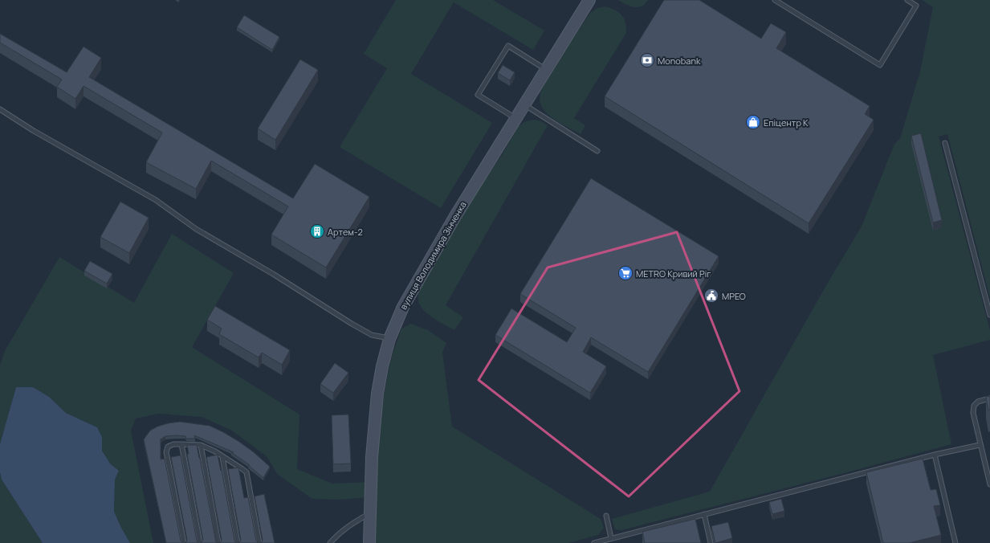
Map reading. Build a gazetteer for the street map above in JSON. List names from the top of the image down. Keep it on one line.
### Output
{"streets":{"main road":["вулиця Володимира Зінченка"]},"places":{"bank":["Monobank"],"shop":["Епіцентр К"],"building":["Артем-2"],"supermarket":["METRO Кривий Ріг"],"public building":["МРЕО"]}}
